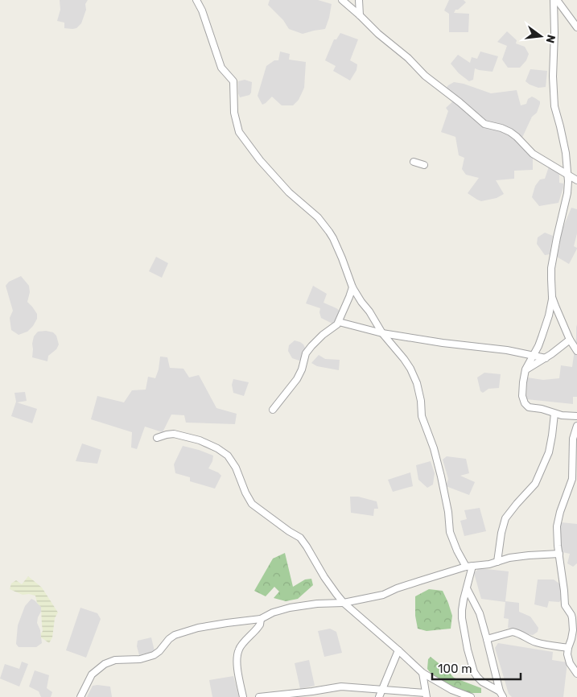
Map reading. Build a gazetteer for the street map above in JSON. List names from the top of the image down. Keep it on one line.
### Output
{"scale_bar":"100 m","north":"right"}
